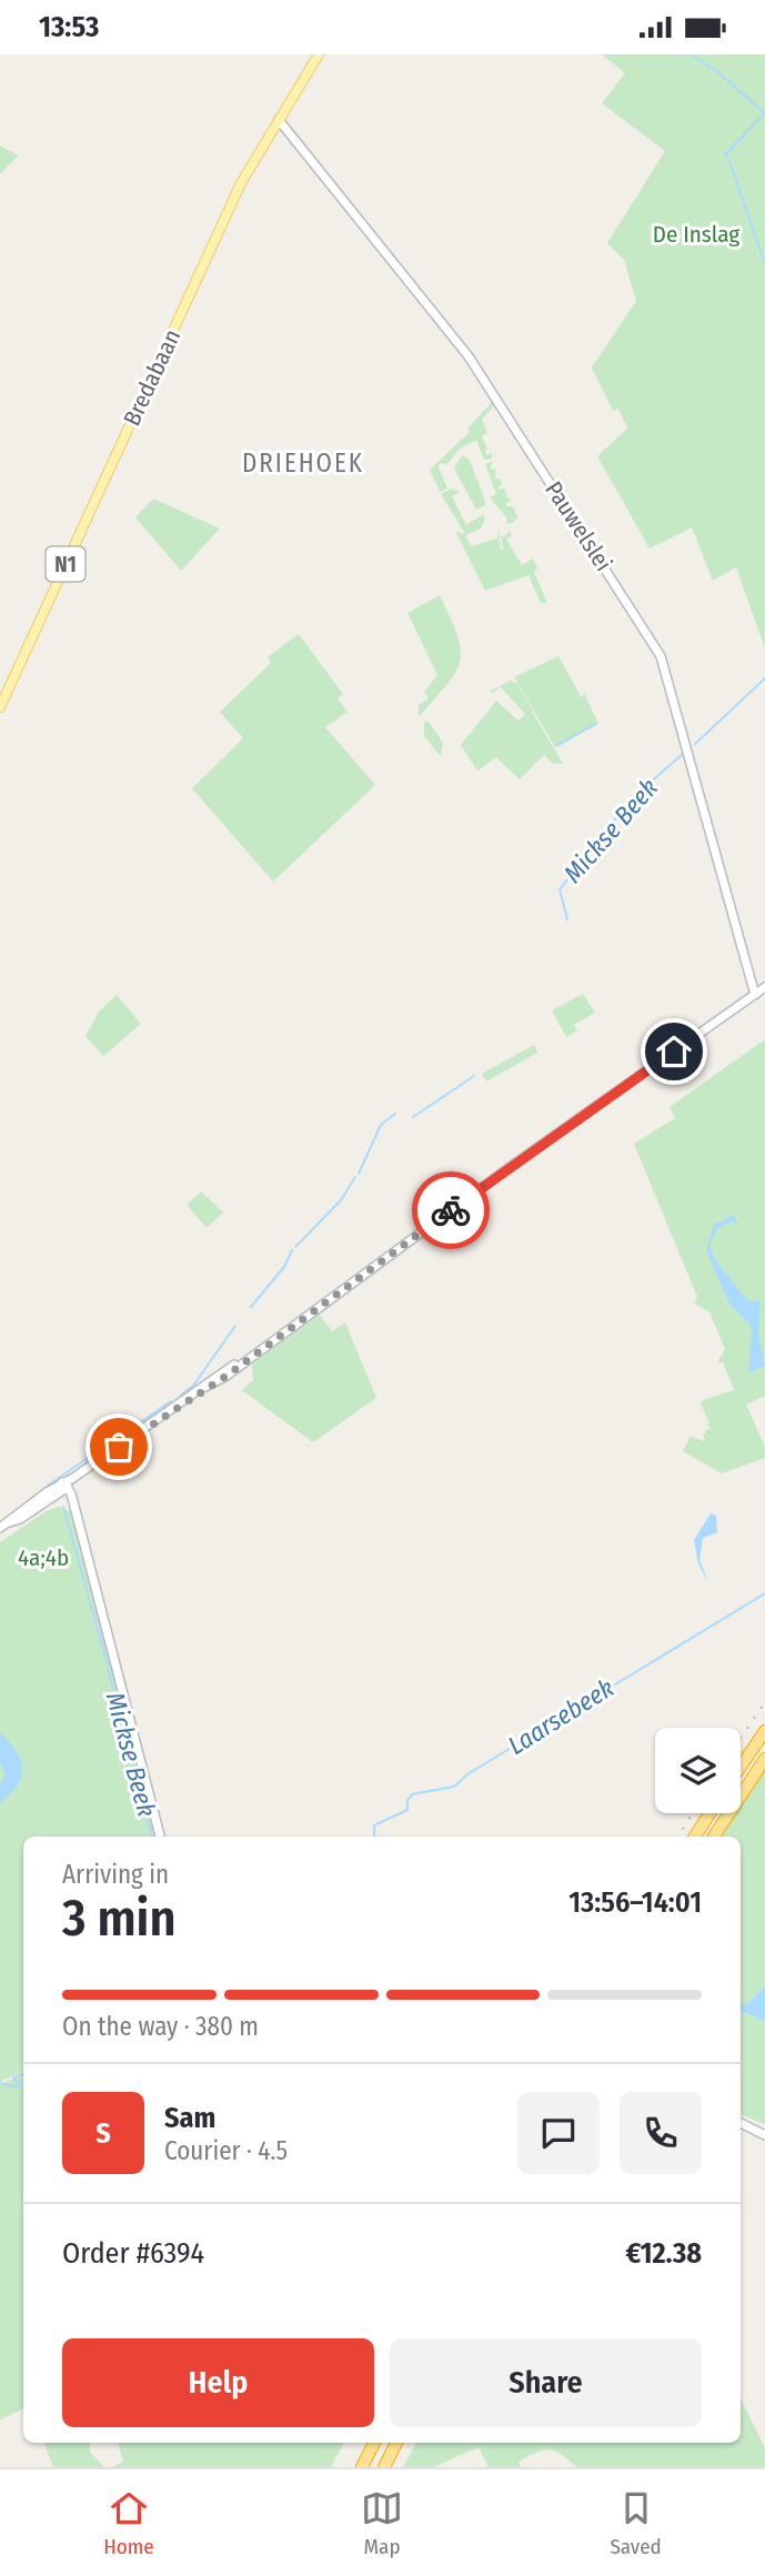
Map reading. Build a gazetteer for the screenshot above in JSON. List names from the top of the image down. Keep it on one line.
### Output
{"streets":{"main road":["Bredabaan","N1"],"street":["Pauwelslei"]},"crossings":[["Bredabaan","Pauwelslei"]],"districts":["DRIEHOEK"],"water":["Mickse Beek","Laarsebeek"],"parks":["De Inslag","4a;4b"],"page":{"status":"13:53","heading":["3 min","Arriving in","13:56–14:01"],"panel":["Sam","Courier · 4.5","Order #6394","€12.38"],"bar":"On the way · 380 m","round":"S","buttons":["Help","Share"],"tabs":["Home","Map","Saved"]}}
